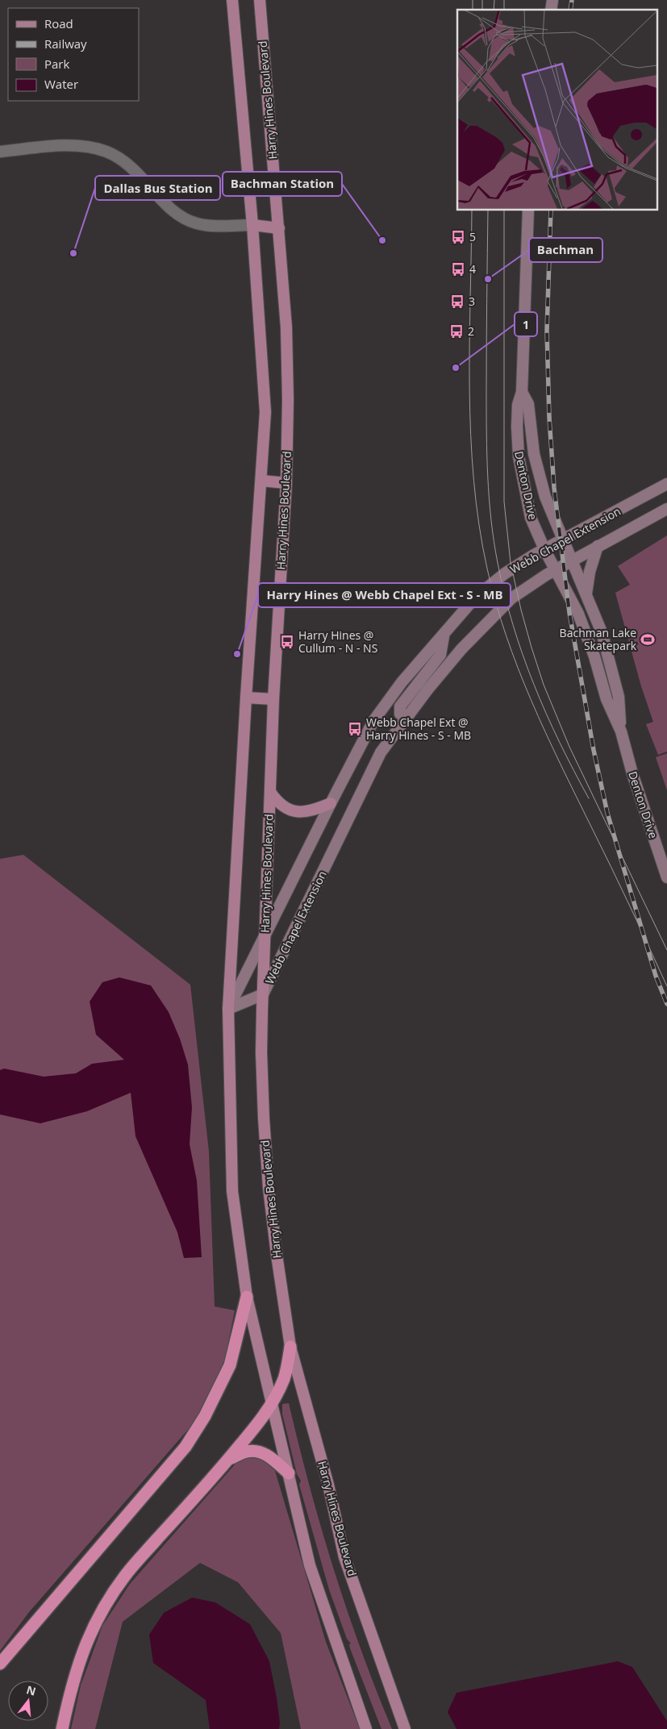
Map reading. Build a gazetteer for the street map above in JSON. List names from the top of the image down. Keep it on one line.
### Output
{"streets":{"main road":["Harry Hines Boulevard","Denton Drive","Webb Chapel Extension"]},"crossings":[["Harry Hines Boulevard","Webb Chapel Extension"],["Denton Drive","Webb Chapel Extension"]],"places":{"bus stop":["5","4","3","2","Harry Hines @ Cullum - N - NS","Webb Chapel Ext @ Harry Hines - S - MB"],"other":["Bachman Station","Dallas Bus Station","Bachman","1","Harry Hines @ Webb Chapel Ext - S - MB"],"sports":["Bachman Lake Skatepark"]},"legend":["Road","Railway","Park","Water"],"north":"top"}
